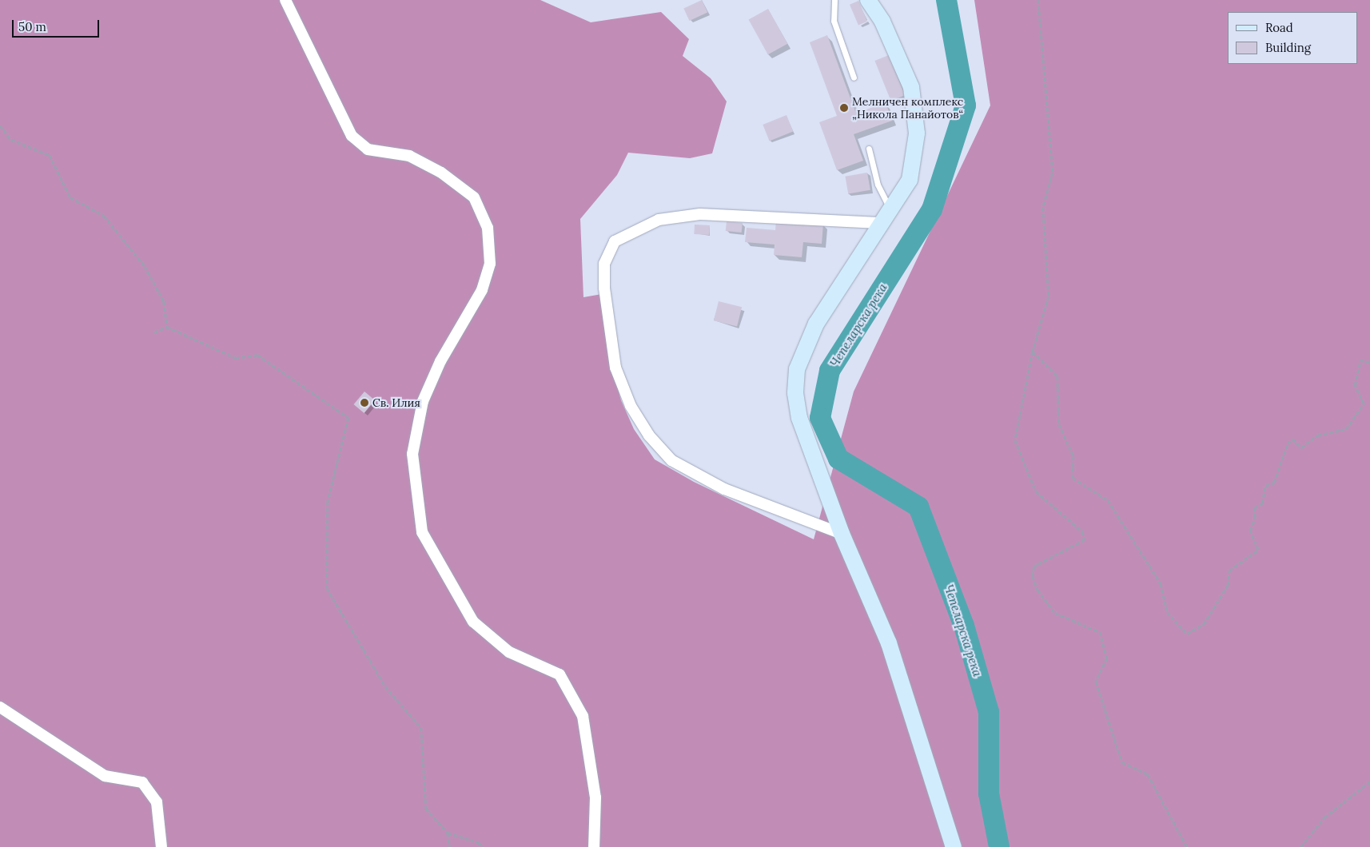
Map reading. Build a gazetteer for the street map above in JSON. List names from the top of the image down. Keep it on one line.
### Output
{"water":["Чепеларска река"],"places":["Мелничен комплекс „Никола Панайотов“","Св. Илия"],"legend":["Road","Building"],"scale_bar":"50 m"}
